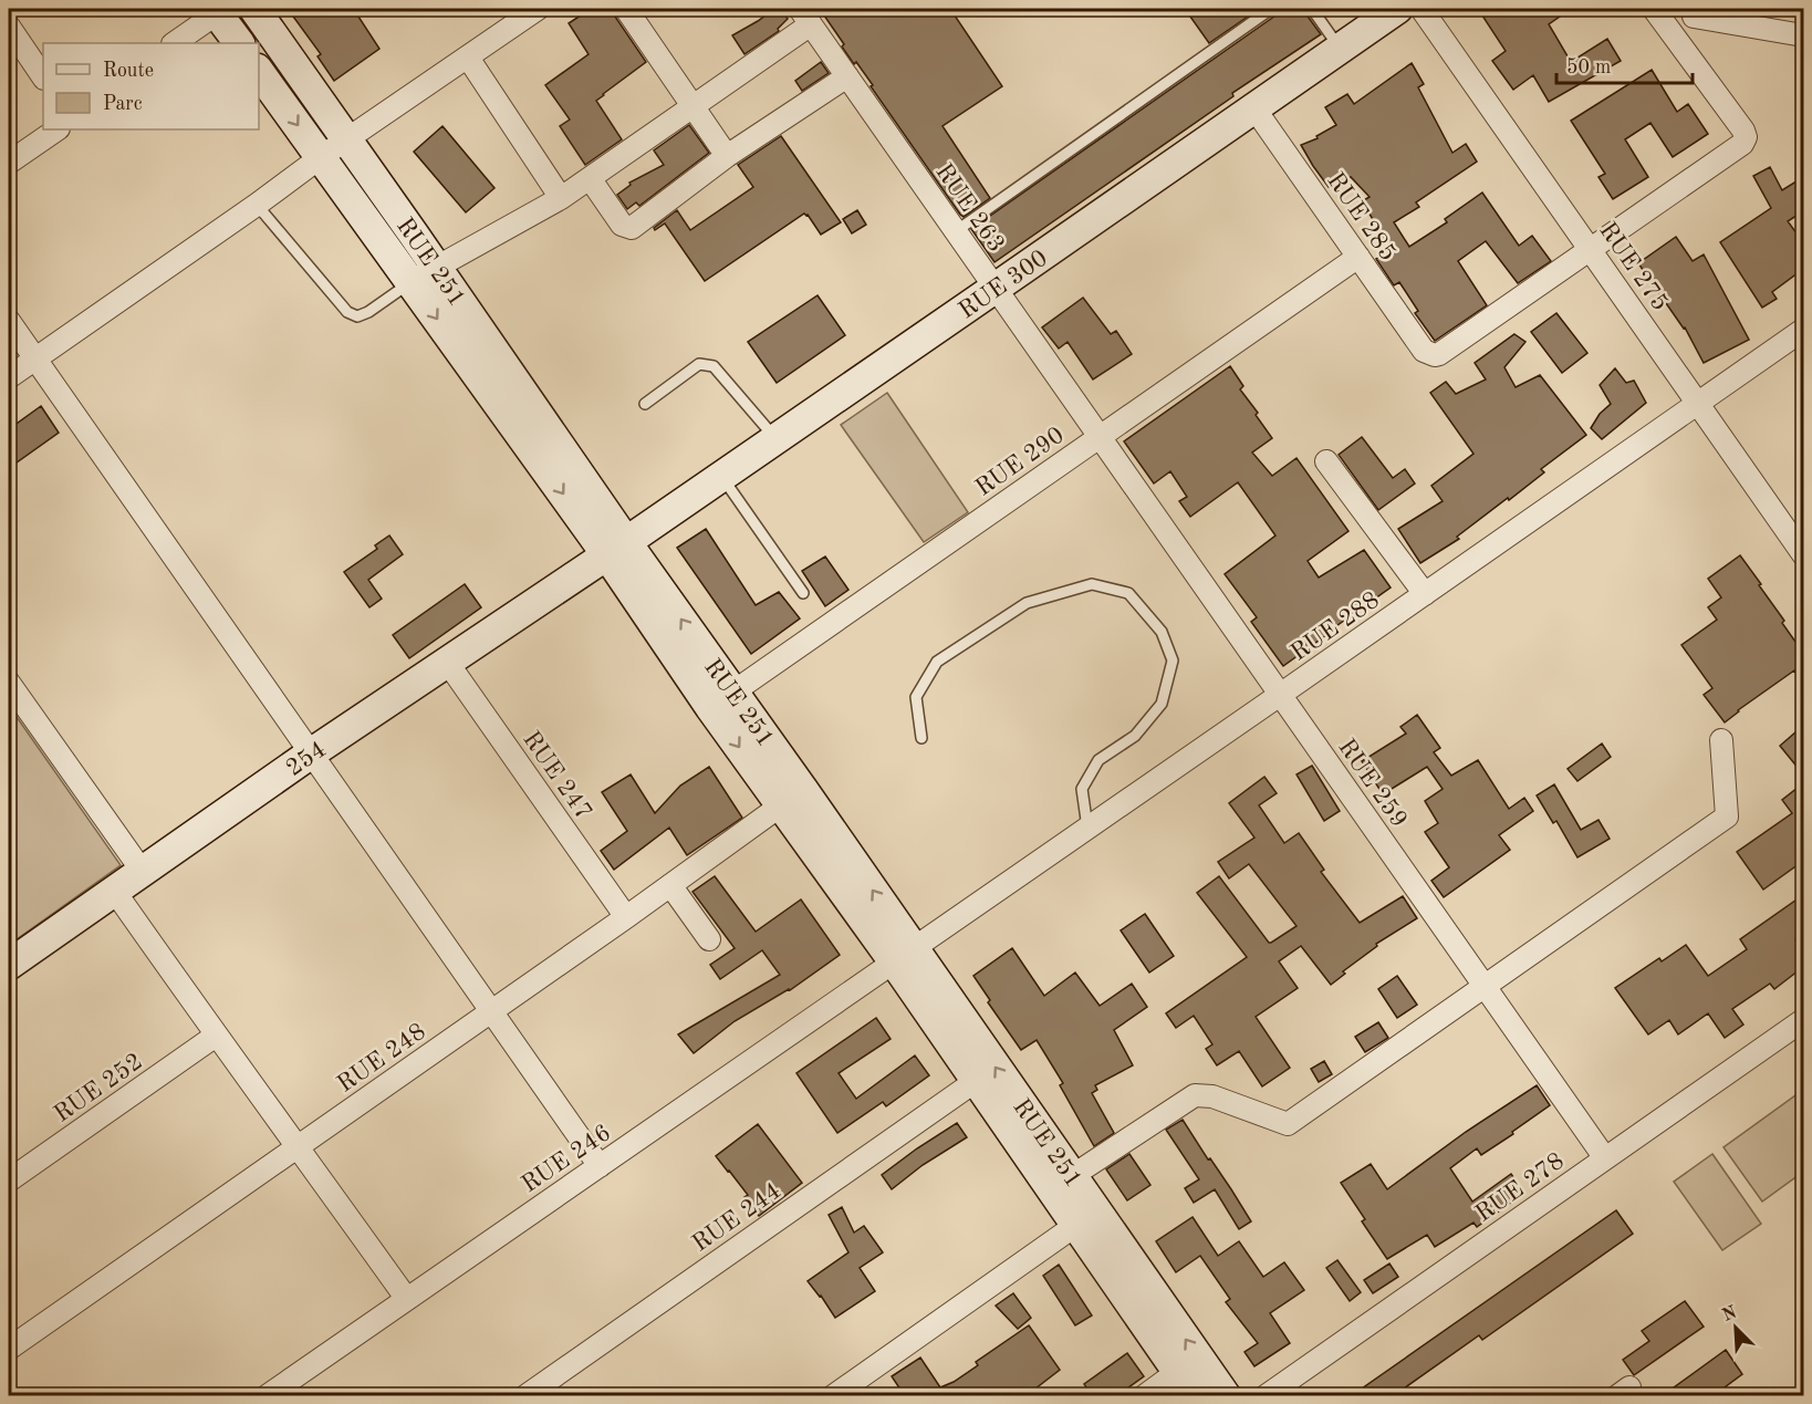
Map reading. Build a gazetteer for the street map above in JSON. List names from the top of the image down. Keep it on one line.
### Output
{"streets":{"main road":["RUE 251","RUE 300","254"],"street":["RUE 263","RUE 285","RUE 275","RUE 290","RUE 288","RUE 247","RUE 259","RUE 248","RUE 252","RUE 246","RUE 278","RUE 244"]},"crossings":[["RUE 263","RUE 300"],["RUE 263","RUE 290"],["RUE 263","RUE 259"],["RUE 285","RUE 275"],["RUE 285","RUE 300"],["RUE 285","RUE 290"],["RUE 251","RUE 300"],["RUE 251","RUE 290"],["RUE 251","RUE 288"],["RUE 251","254"],["RUE 251","RUE 248"],["RUE 251","RUE 246"],["RUE 251","RUE 244"],["RUE 275","RUE 288"],["RUE 300","254"],["RUE 290","RUE 259"],["RUE 288","RUE 259"],["RUE 288","RUE 246"],["254","RUE 247"],["RUE 247","RUE 248"],["RUE 259","RUE 278"]],"legend":["Route","Parc"],"scale_bar":"50 m","north":"top left"}
